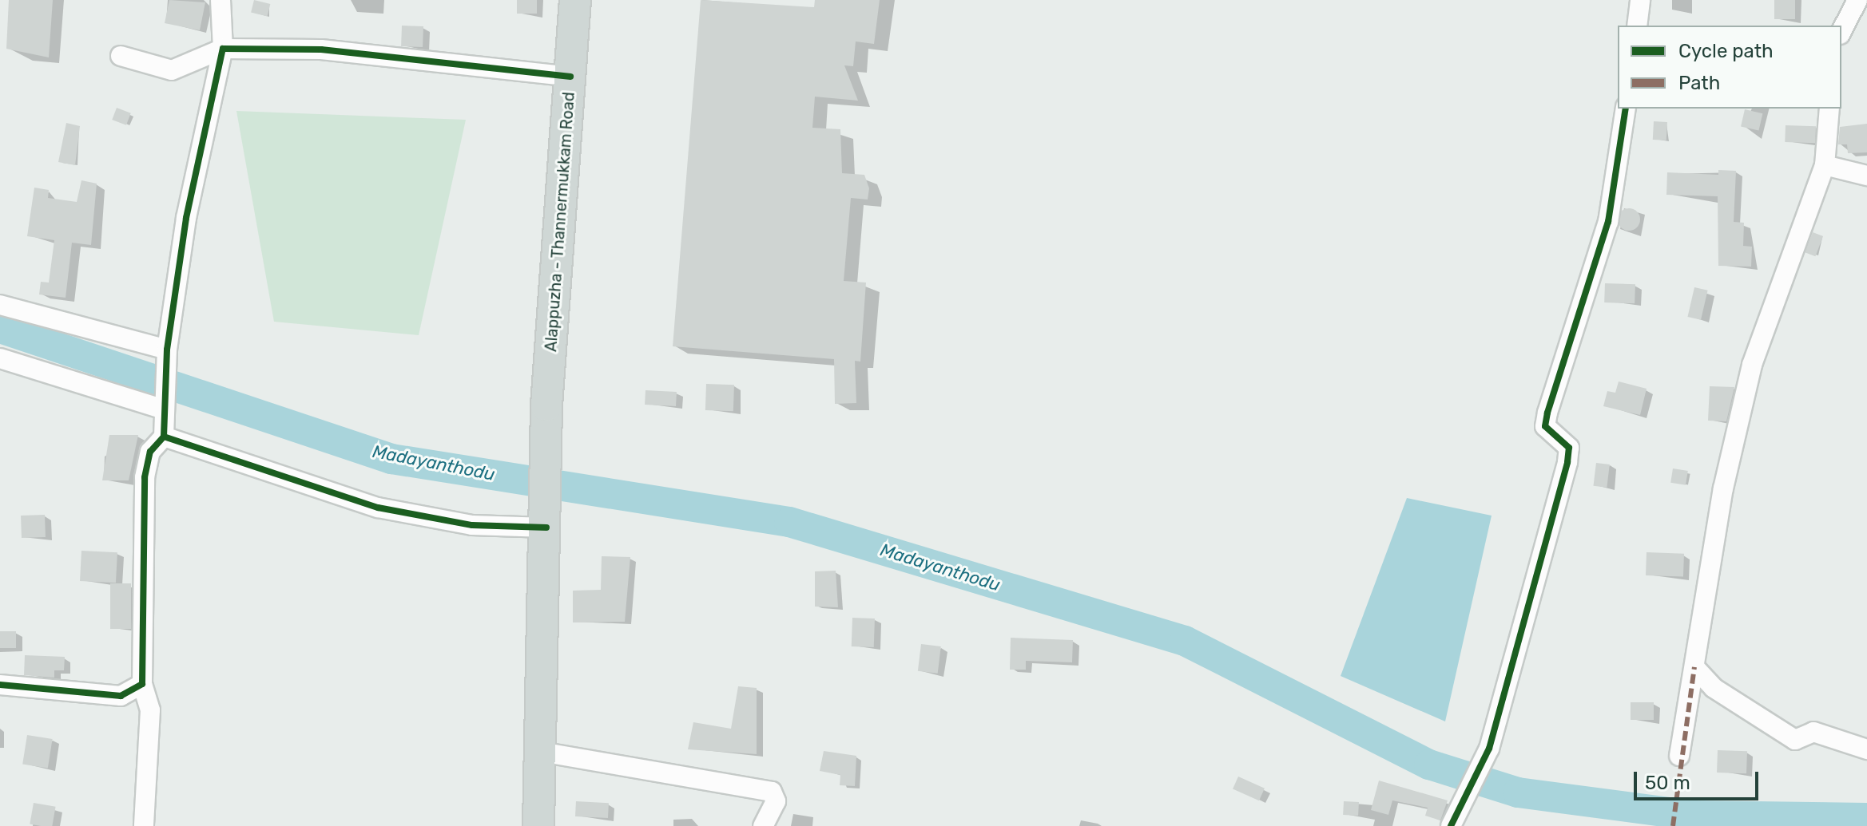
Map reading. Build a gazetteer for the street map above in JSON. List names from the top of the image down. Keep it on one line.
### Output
{"streets":{"main road":["Alappuzha - Thannermukkam Road"]},"water":["Madayanthodu"],"legend":["Cycle path","Path"],"scale_bar":"50 m"}
